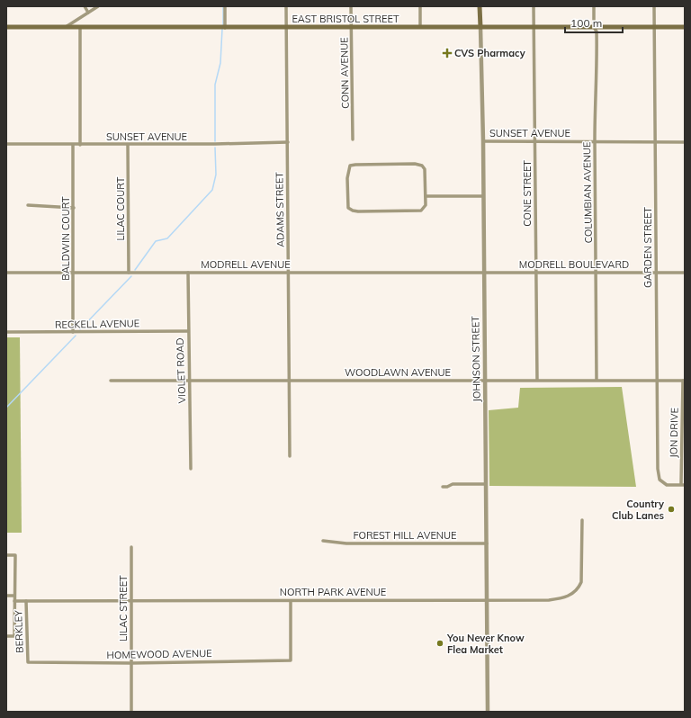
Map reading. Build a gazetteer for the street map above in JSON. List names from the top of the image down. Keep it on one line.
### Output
{"streets":{"main road":["EAST BRISTOL STREET","JOHNSON STREET"],"street":["CONN AVENUE","SUNSET AVENUE","COLUMBIAN AVENUE","CONE STREET","LILAC COURT","ADAMS STREET","BALDWIN COURT","GARDEN STREET","MODRELL AVENUE","MODRELL BOULEVARD","RECKELL AVENUE","VIOLET ROAD","WOODLAWN AVENUE","JON DRIVE","FOREST HILL AVENUE","NORTH PARK AVENUE","LILAC STREET","BERKLEY","HOMEWOOD AVENUE"]},"crossings":[["EAST BRISTOL STREET","CONN AVENUE"],["EAST BRISTOL STREET","COLUMBIAN AVENUE"],["EAST BRISTOL STREET","CONE STREET"],["EAST BRISTOL STREET","ADAMS STREET"],["EAST BRISTOL STREET","GARDEN STREET"],["EAST BRISTOL STREET","JOHNSON STREET"],["SUNSET AVENUE","COLUMBIAN AVENUE"],["SUNSET AVENUE","CONE STREET"],["SUNSET AVENUE","LILAC COURT"],["SUNSET AVENUE","ADAMS STREET"],["SUNSET AVENUE","BALDWIN COURT"],["SUNSET AVENUE","GARDEN STREET"],["SUNSET AVENUE","JOHNSON STREET"],["COLUMBIAN AVENUE","MODRELL BOULEVARD"],["COLUMBIAN AVENUE","WOODLAWN AVENUE"],["CONE STREET","MODRELL BOULEVARD"],["CONE STREET","WOODLAWN AVENUE"],["LILAC COURT","MODRELL AVENUE"],["ADAMS STREET","MODRELL AVENUE"],["ADAMS STREET","WOODLAWN AVENUE"],["BALDWIN COURT","MODRELL AVENUE"],["BALDWIN COURT","RECKELL AVENUE"],["GARDEN STREET","MODRELL BOULEVARD"],["GARDEN STREET","WOODLAWN AVENUE"],["GARDEN STREET","JON DRIVE"],["MODRELL AVENUE","MODRELL BOULEVARD"],["MODRELL AVENUE","JOHNSON STREET"],["MODRELL AVENUE","VIOLET ROAD"],["MODRELL BOULEVARD","JOHNSON STREET"],["RECKELL AVENUE","VIOLET ROAD"],["JOHNSON STREET","WOODLAWN AVENUE"],["JOHNSON STREET","FOREST HILL AVENUE"],["JOHNSON STREET","NORTH PARK AVENUE"],["VIOLET ROAD","WOODLAWN AVENUE"],["WOODLAWN AVENUE","JON DRIVE"],["NORTH PARK AVENUE","LILAC STREET"],["NORTH PARK AVENUE","BERKLEY"],["NORTH PARK AVENUE","HOMEWOOD AVENUE"],["LILAC STREET","HOMEWOOD AVENUE"],["BERKLEY","HOMEWOOD AVENUE"]],"places":{"health":["CVS Pharmacy"],"other":["Country Club Lanes","You Never Know Flea Market"]},"scale_bar":"100 m"}
